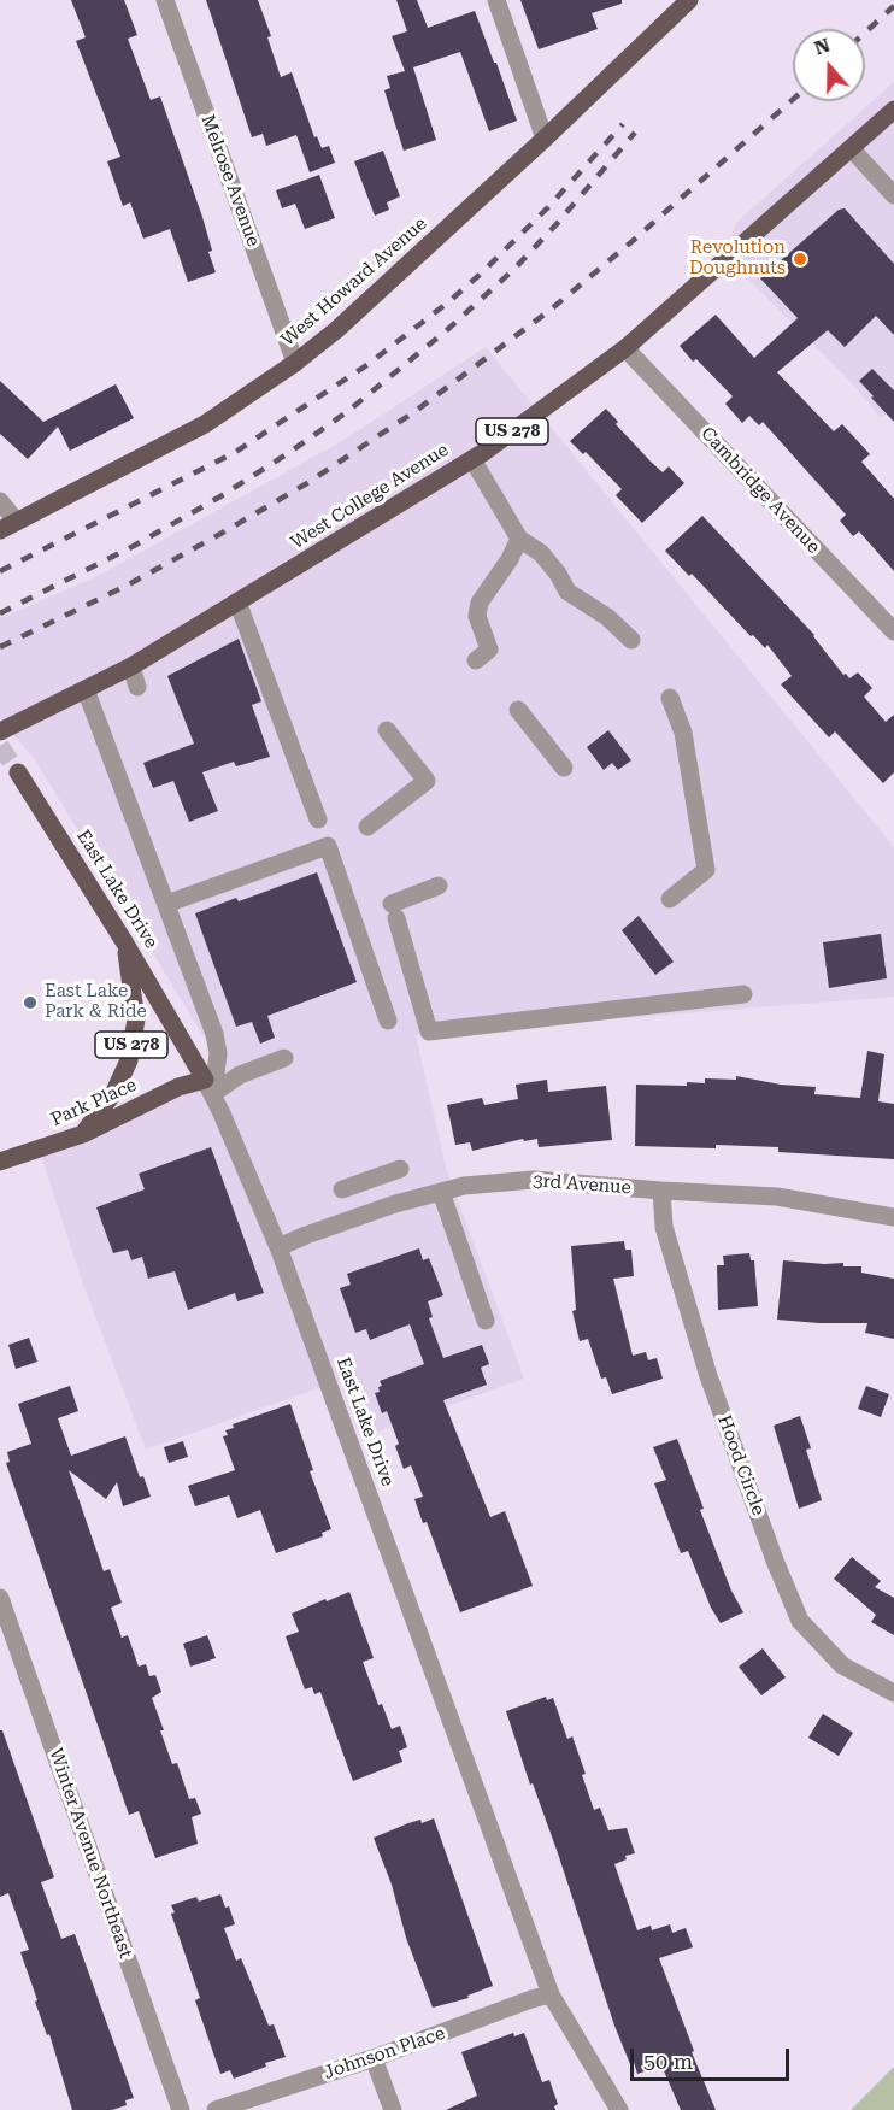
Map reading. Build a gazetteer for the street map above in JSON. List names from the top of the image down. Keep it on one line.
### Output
{"streets":{"main road":["West Howard Avenue","US 278","West College Avenue","East Lake Drive","Park Place"],"street":["Melrose Avenue","Cambridge Avenue","3rd Avenue","Hood Circle","Winter Avenue Northeast","Johnson Place"]},"crossings":[["Melrose Avenue","West Howard Avenue"],["US 278","East Lake Drive"],["US 278","Park Place"],["Cambridge Avenue","West College Avenue"],["East Lake Drive","Park Place"],["East Lake Drive","3rd Avenue"],["East Lake Drive","Johnson Place"],["3rd Avenue","Hood Circle"]],"places":["Revolution Doughnuts","East Lake Park & Ride"],"scale_bar":"50 m","north":"top"}
